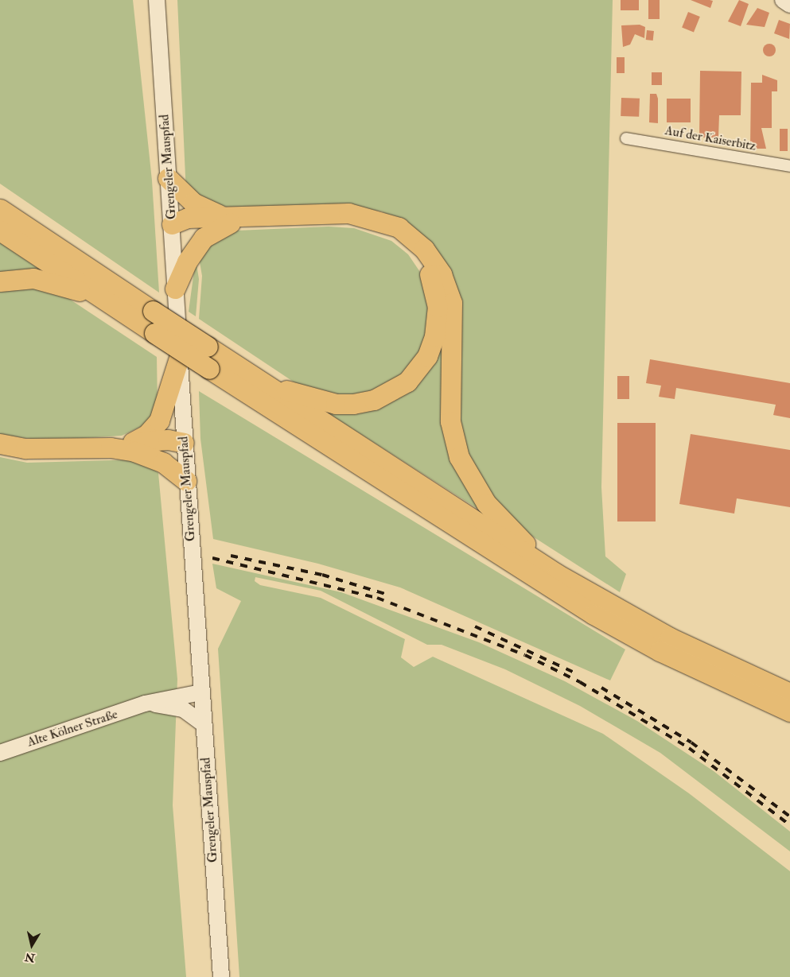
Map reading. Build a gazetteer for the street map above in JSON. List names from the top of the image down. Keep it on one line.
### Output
{"streets":{"main road":["Grengeler Mauspfad","Alte Kölner Straße"],"street":["Auf der Kaiserbitz"]},"crossings":[["Grengeler Mauspfad","Alte Kölner Straße"]],"north":"bottom"}
